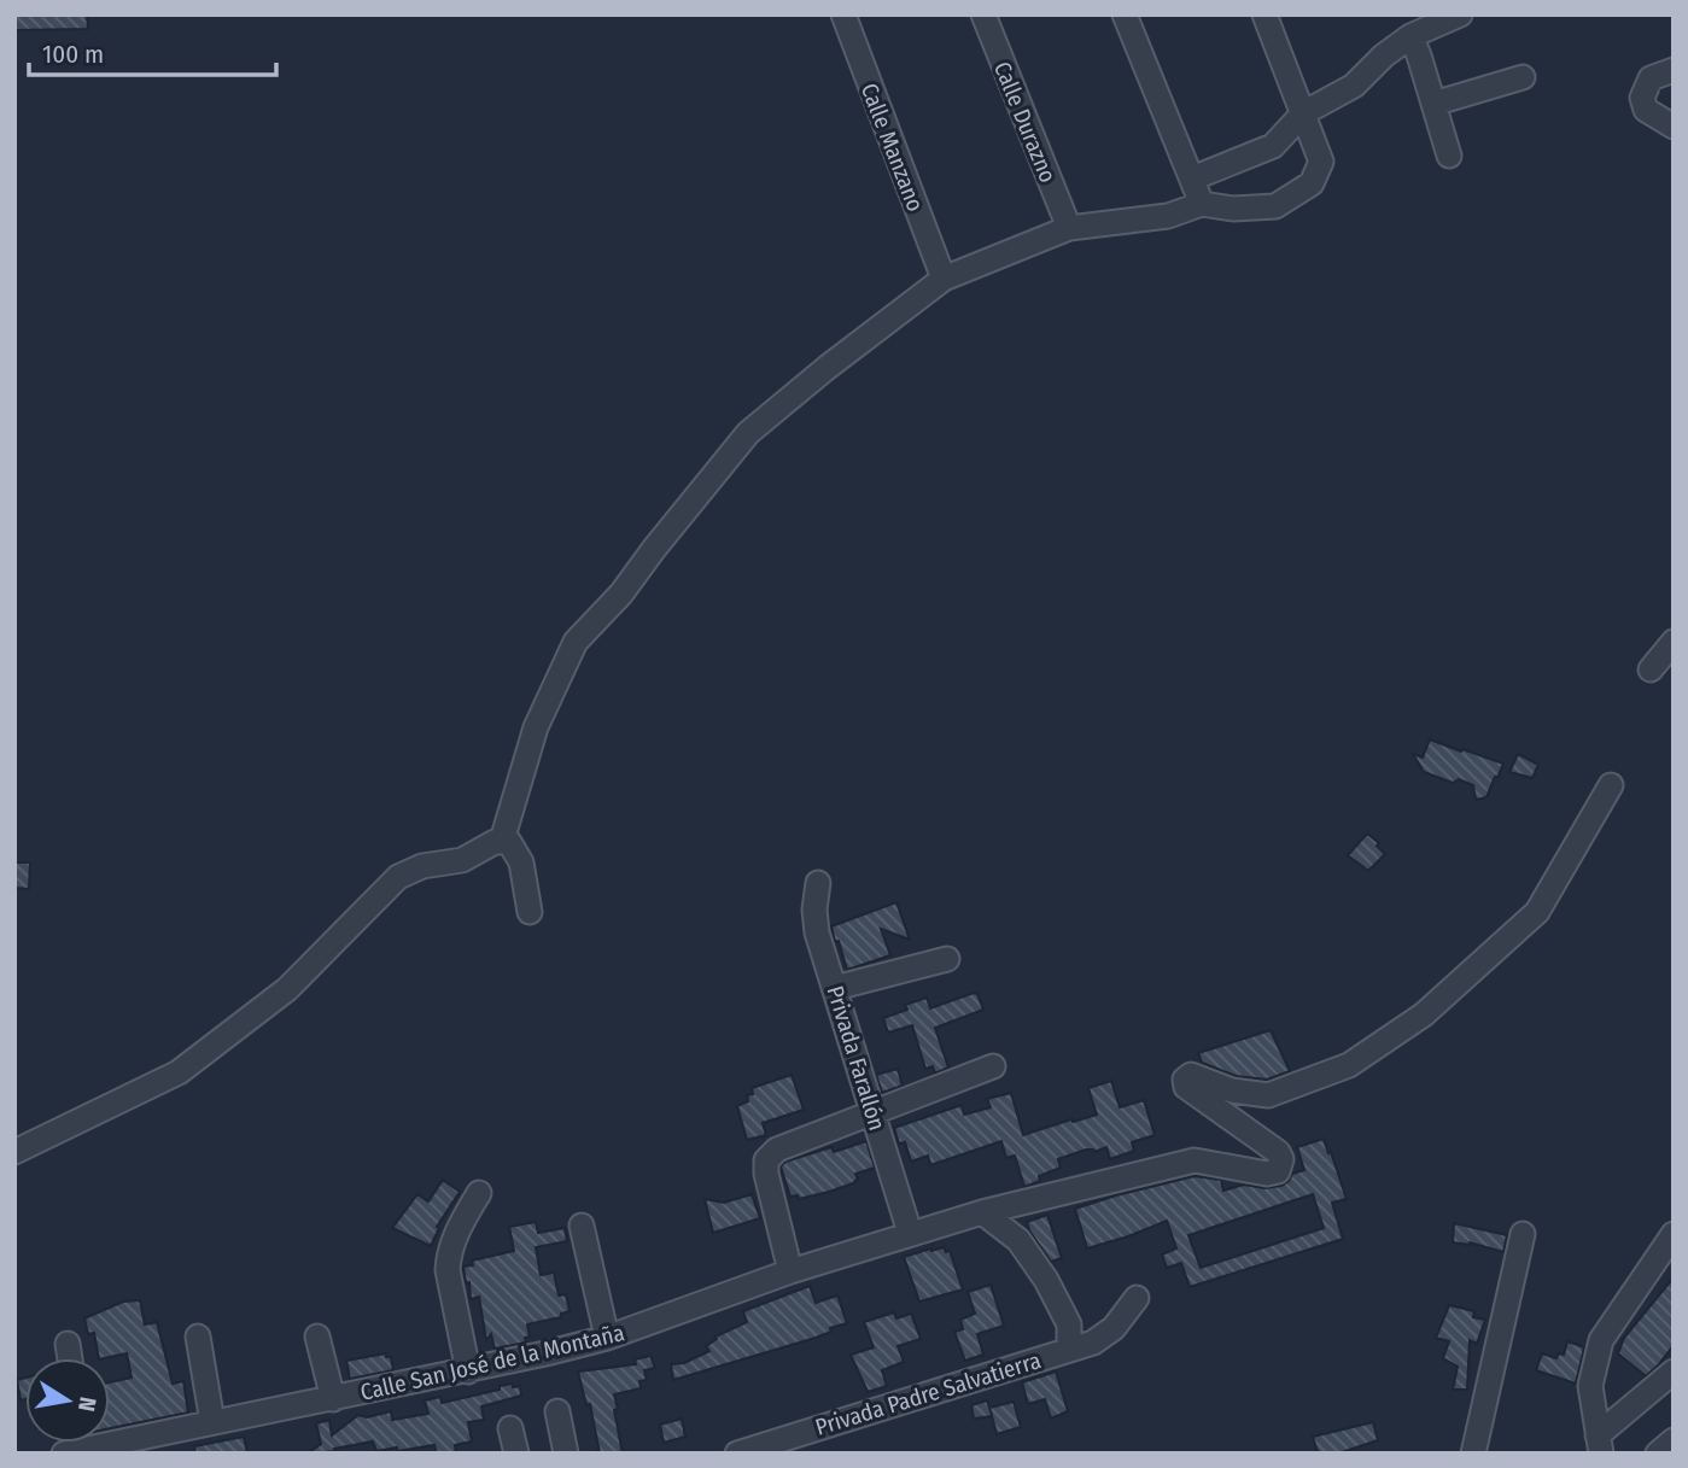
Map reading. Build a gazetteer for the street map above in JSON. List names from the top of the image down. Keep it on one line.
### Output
{"streets":{"street":["Calle Durazno","Calle Manzano","Privada Farallón","Calle San José de la Montaña","Privada Padre Salvatierra"]},"crossings":[["Privada Farallón","Calle San José de la Montaña"]],"scale_bar":"100 m","north":"right"}
